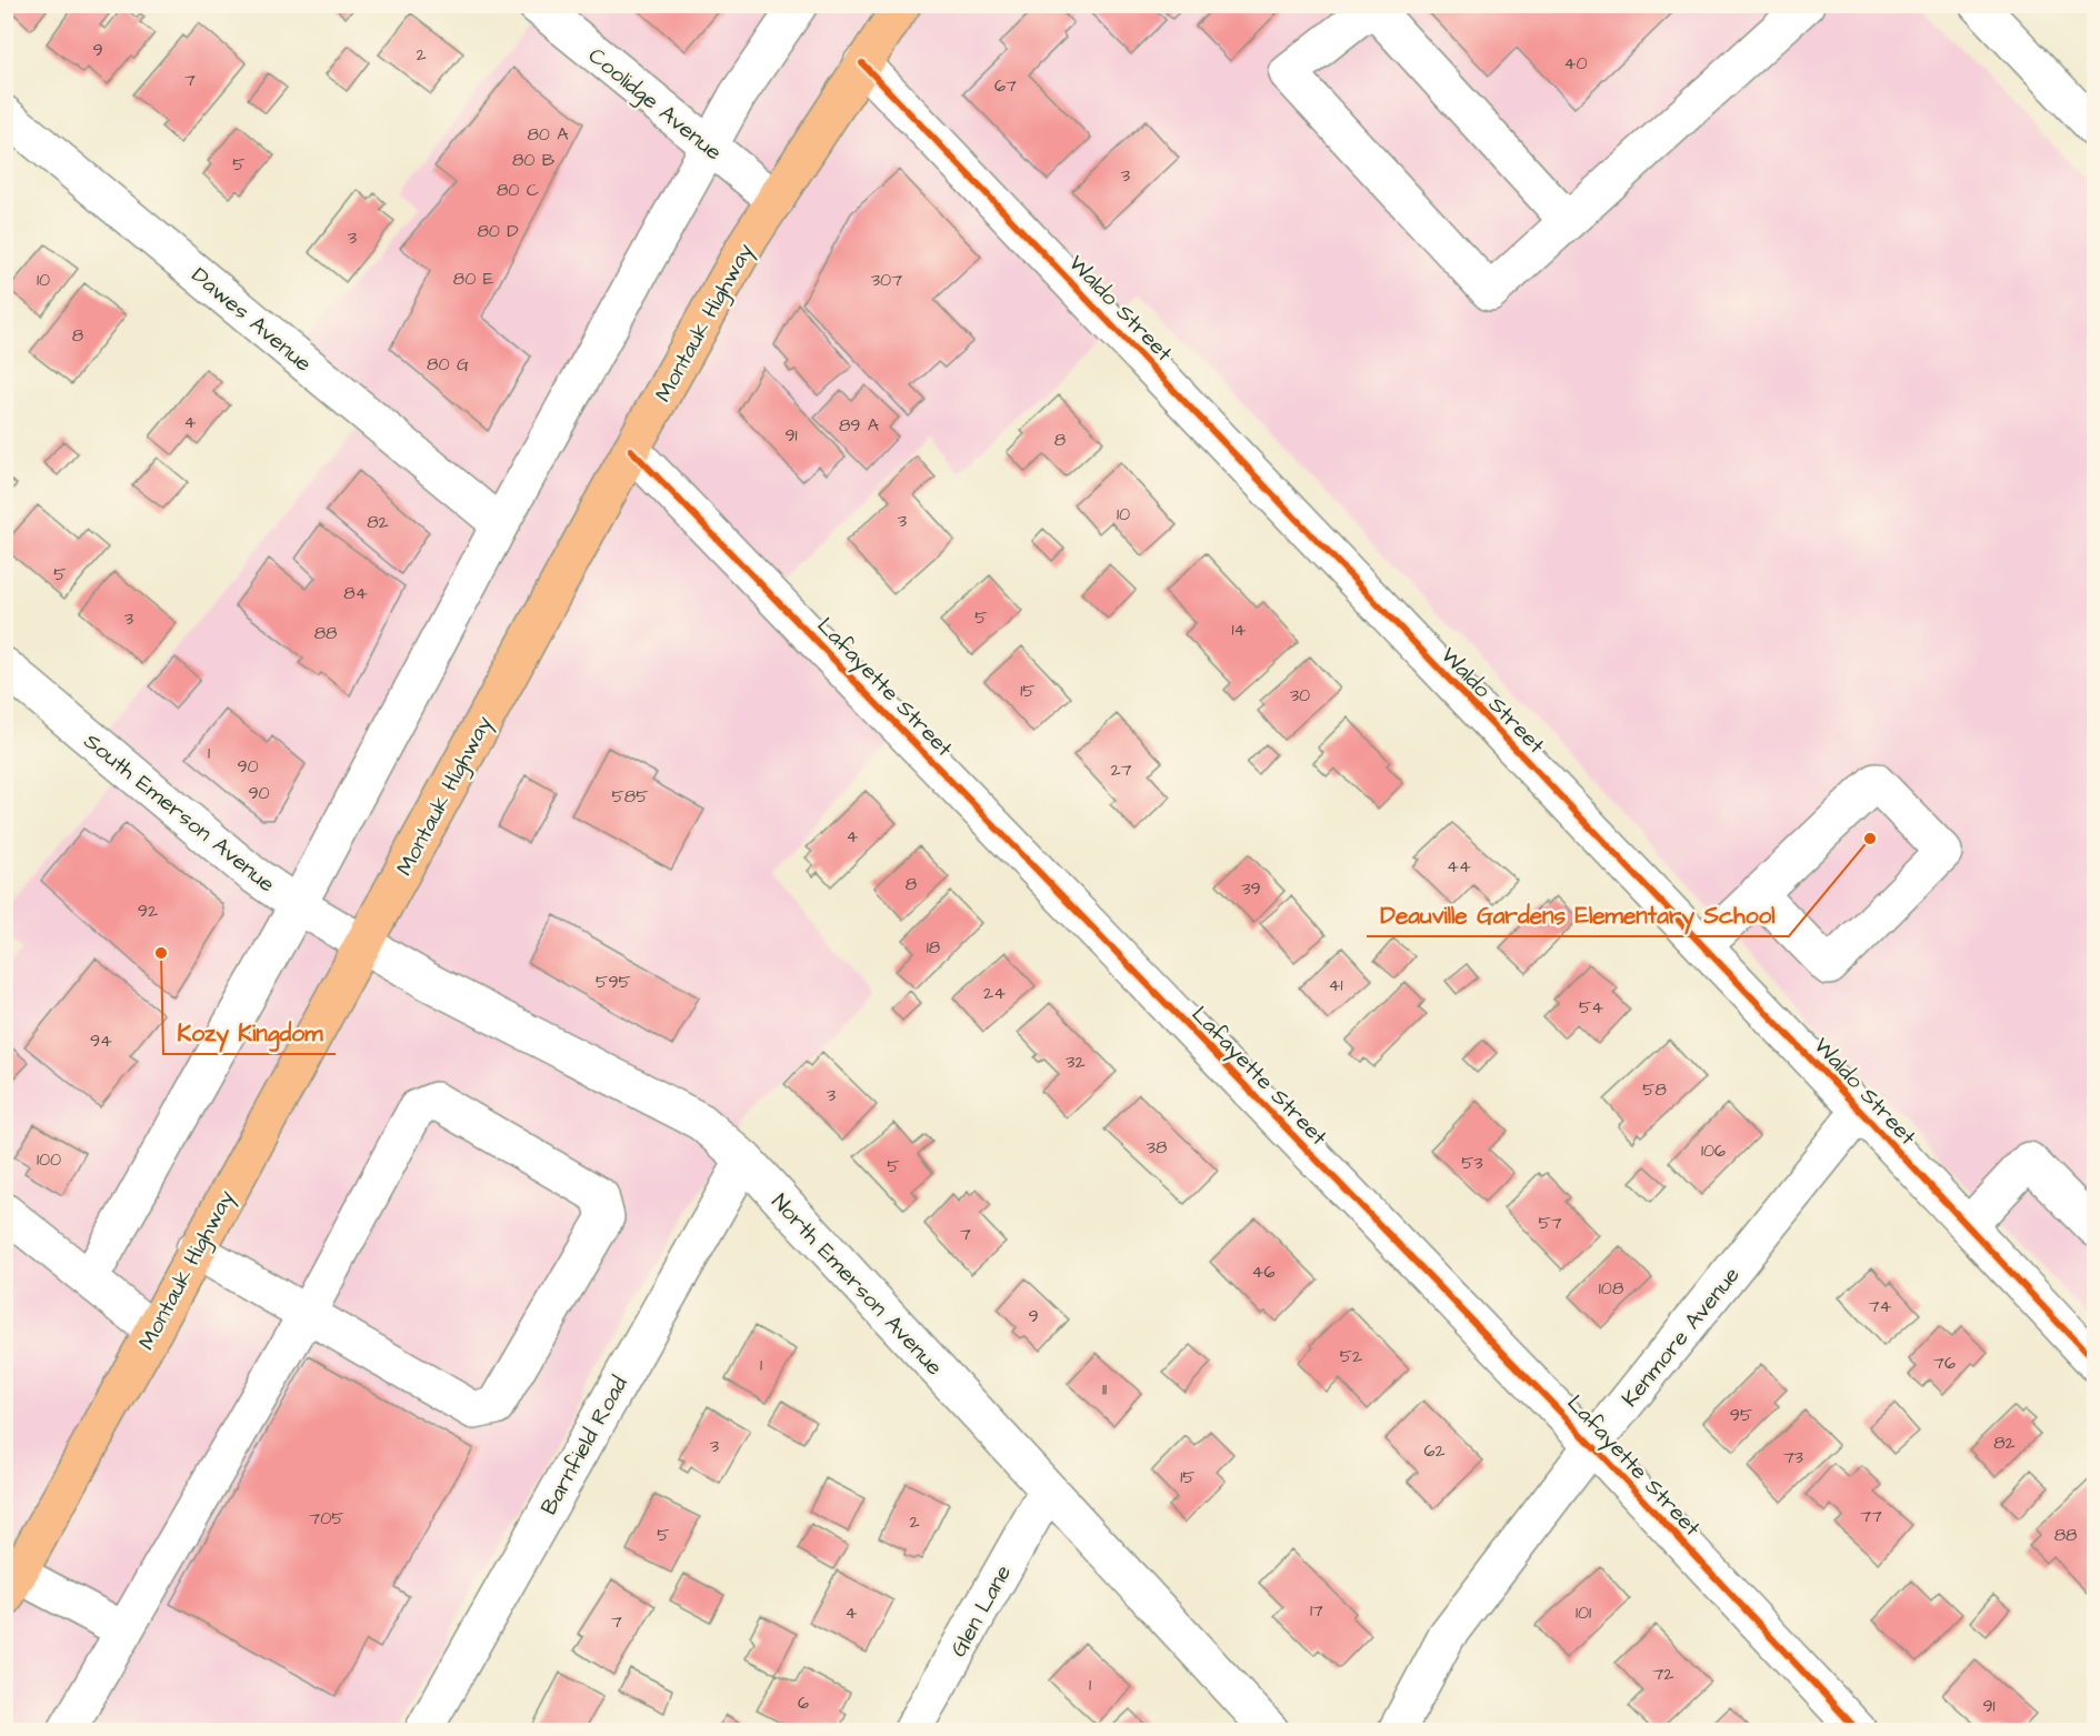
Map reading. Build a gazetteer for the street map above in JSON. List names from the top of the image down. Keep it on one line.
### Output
{"streets":{"main road":["Montauk Highway"],"street":["Coolidge Avenue","Waldo Street","Dawes Avenue","Lafayette Street","South Emerson Avenue","North Emerson Avenue","Kenmore Avenue","Barnfield Road","Glen Lane"]},"crossings":[["Coolidge Avenue","Montauk Highway"],["Waldo Street","Montauk Highway"],["Waldo Street","Kenmore Avenue"],["Montauk Highway","Lafayette Street"],["Montauk Highway","South Emerson Avenue"],["Montauk Highway","North Emerson Avenue"],["Lafayette Street","Kenmore Avenue"],["South Emerson Avenue","North Emerson Avenue"],["North Emerson Avenue","Barnfield Road"],["North Emerson Avenue","Glen Lane"]],"places":["Deauville Gardens Elementary School","Kozy Kingdom"],"house_numbers":["9","2","40","7","67","80 A","80 B","5","3","80 C","80 D","3","80 E","10","307","8","80 G","4","89 A","91","8","10","3","82","5","84","5","3","14","88","15","30","1","90","27","90","585","4","44","8","39","92","18","595","41","24","54","94","32","58","3","38","106","100","53","5","57","7","46","108","74","9","52","76","1","11","95","82","3","62","73","15","77","705","2","5","88","17","4","101","7","72","1","6","91"]}
